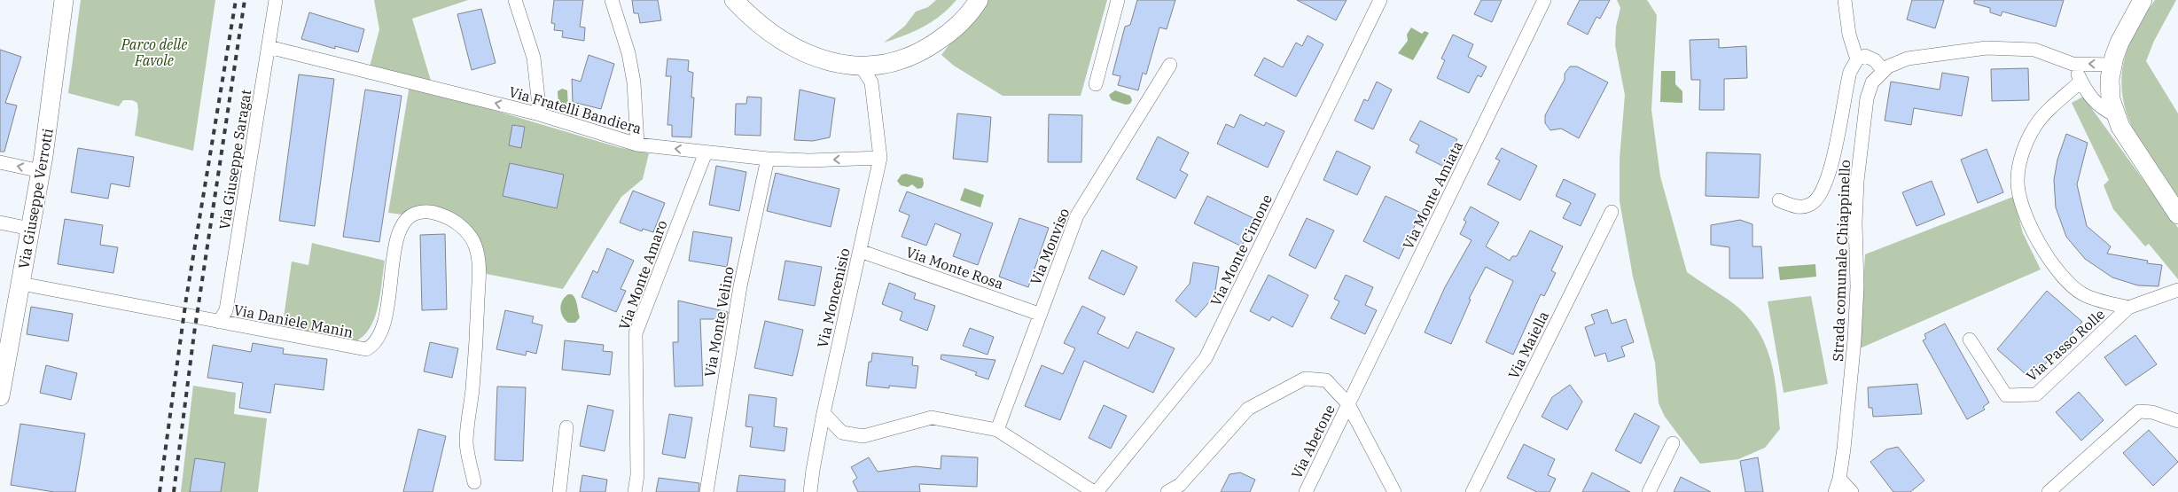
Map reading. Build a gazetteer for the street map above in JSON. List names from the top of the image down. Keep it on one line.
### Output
{"streets":{"street":["Via Fratelli Bandiera","Via Giuseppe Saragat","Via Monte Amiata","Via Giuseppe Verrotti","Via Monviso","Via Monte Cimone","Strada comunale Chiappinello","Via Monte Rosa","Via Monte Amaro","Via Moncenisio","Via Daniele Manin","Via Monte Velino","Via Maiella","Via Passo Rolle","Via Abetone"]},"crossings":[["Via Fratelli Bandiera","Via Giuseppe Saragat"],["Via Fratelli Bandiera","Via Monte Amaro"],["Via Fratelli Bandiera","Via Moncenisio"],["Via Fratelli Bandiera","Via Monte Velino"],["Via Giuseppe Saragat","Via Daniele Manin"],["Via Monte Amiata","Via Abetone"],["Via Giuseppe Verrotti","Via Daniele Manin"],["Via Monviso","Via Monte Rosa"],["Via Monte Rosa","Via Moncenisio"]],"one_way":["Via Fratelli Bandiera"],"parks":["Parco delle Favole"]}
